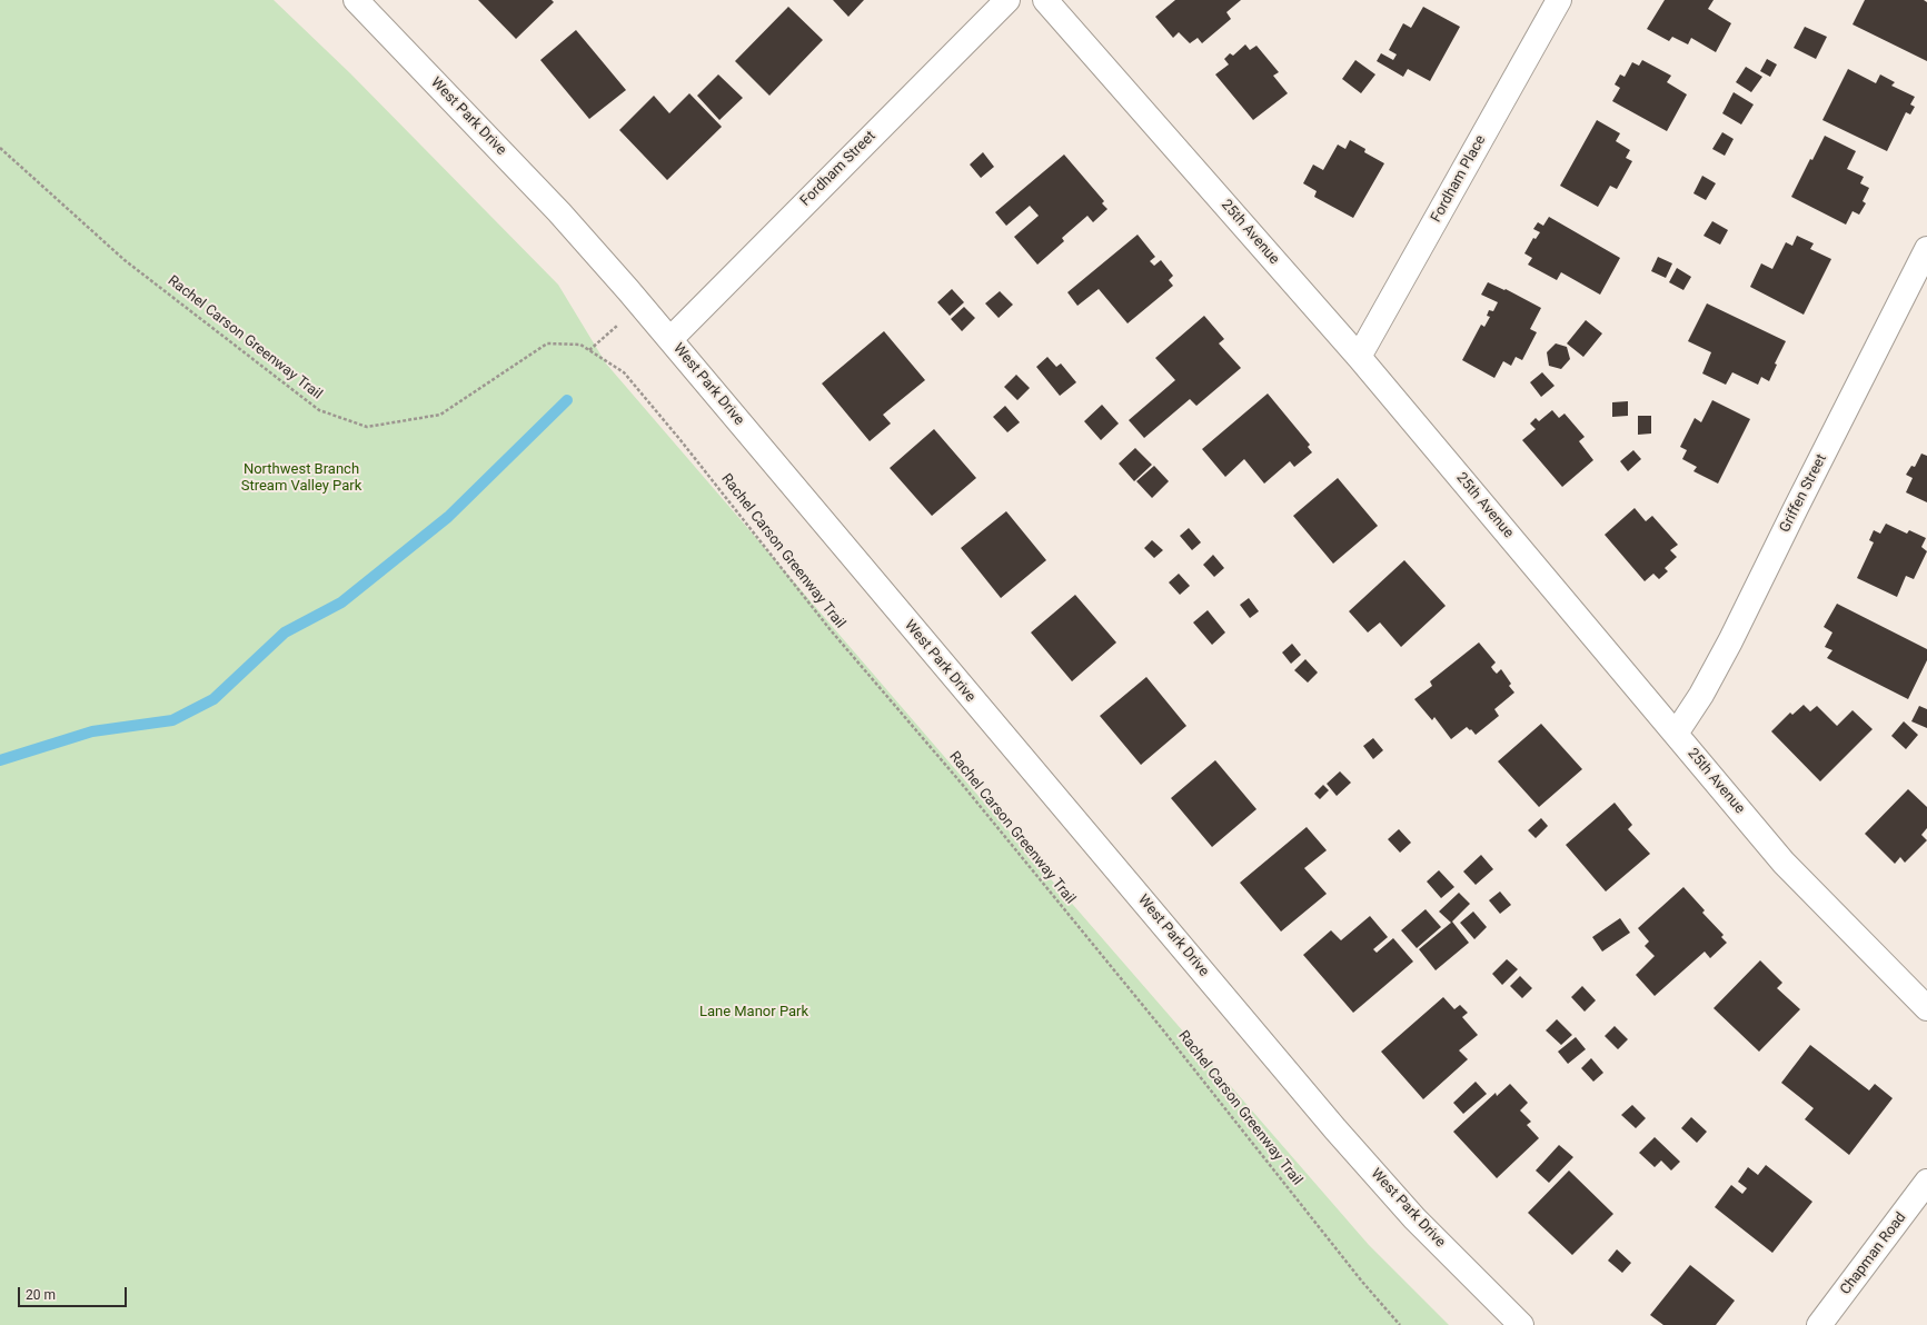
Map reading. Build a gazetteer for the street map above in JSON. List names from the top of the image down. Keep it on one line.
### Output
{"streets":{"street":["West Park Drive","Fordham Street","Fordham Place","25th Avenue","Griffen Street","Chapman Road"],"path":["Rachel Carson Greenway Trail"]},"crossings":[["West Park Drive","Fordham Street"],["Fordham Place","25th Avenue"],["25th Avenue","Griffen Street"]],"parks":["Northwest Branch Stream Valley Park","Lane Manor Park"],"scale_bar":"20 m"}
